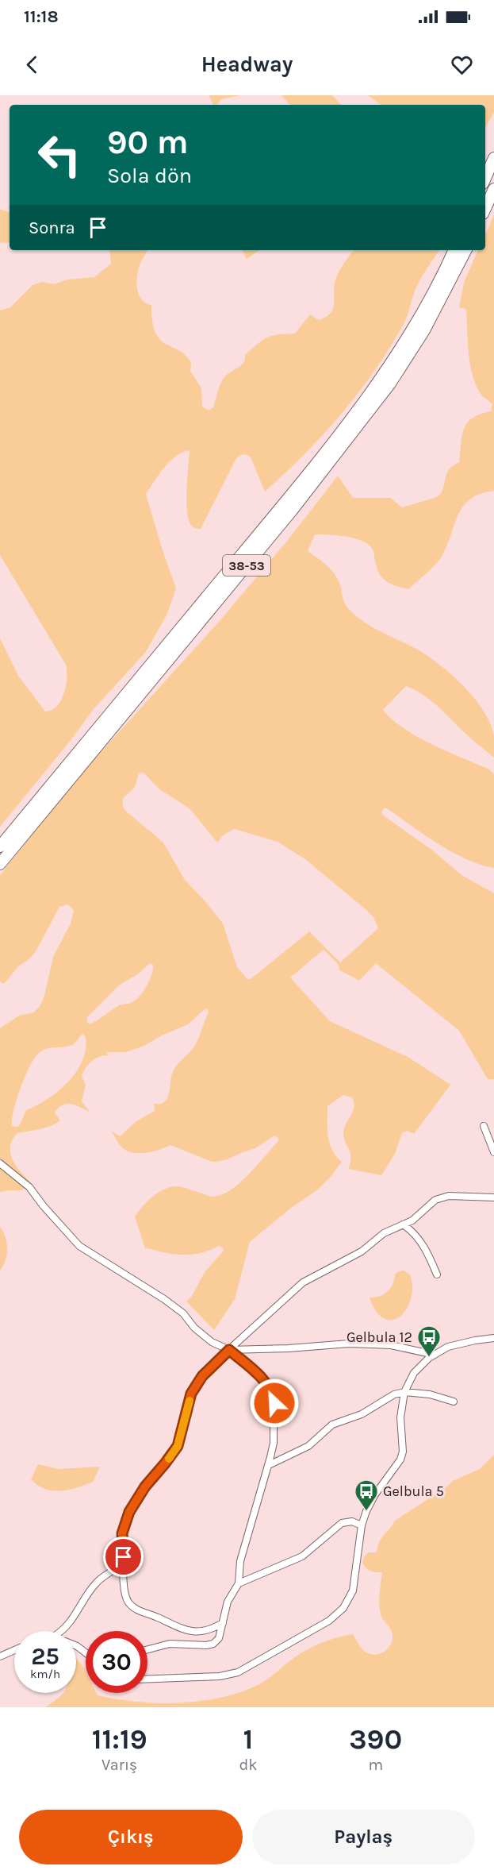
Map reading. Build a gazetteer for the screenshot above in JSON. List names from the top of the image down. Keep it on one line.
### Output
{"streets":{"highway":["38-53"]},"places":{"bus stop":["Gelbula 12","Gelbula 5"]},"page":{"status":"11:18","header":"Headway","turn":["90 m","Sola dön"],"then":"Sonra","speed":"25 km/h","limit":"30","eta":["11:19","Varış","1","dk","390","m"],"buttons":["Çıkış","Paylaş"]}}
